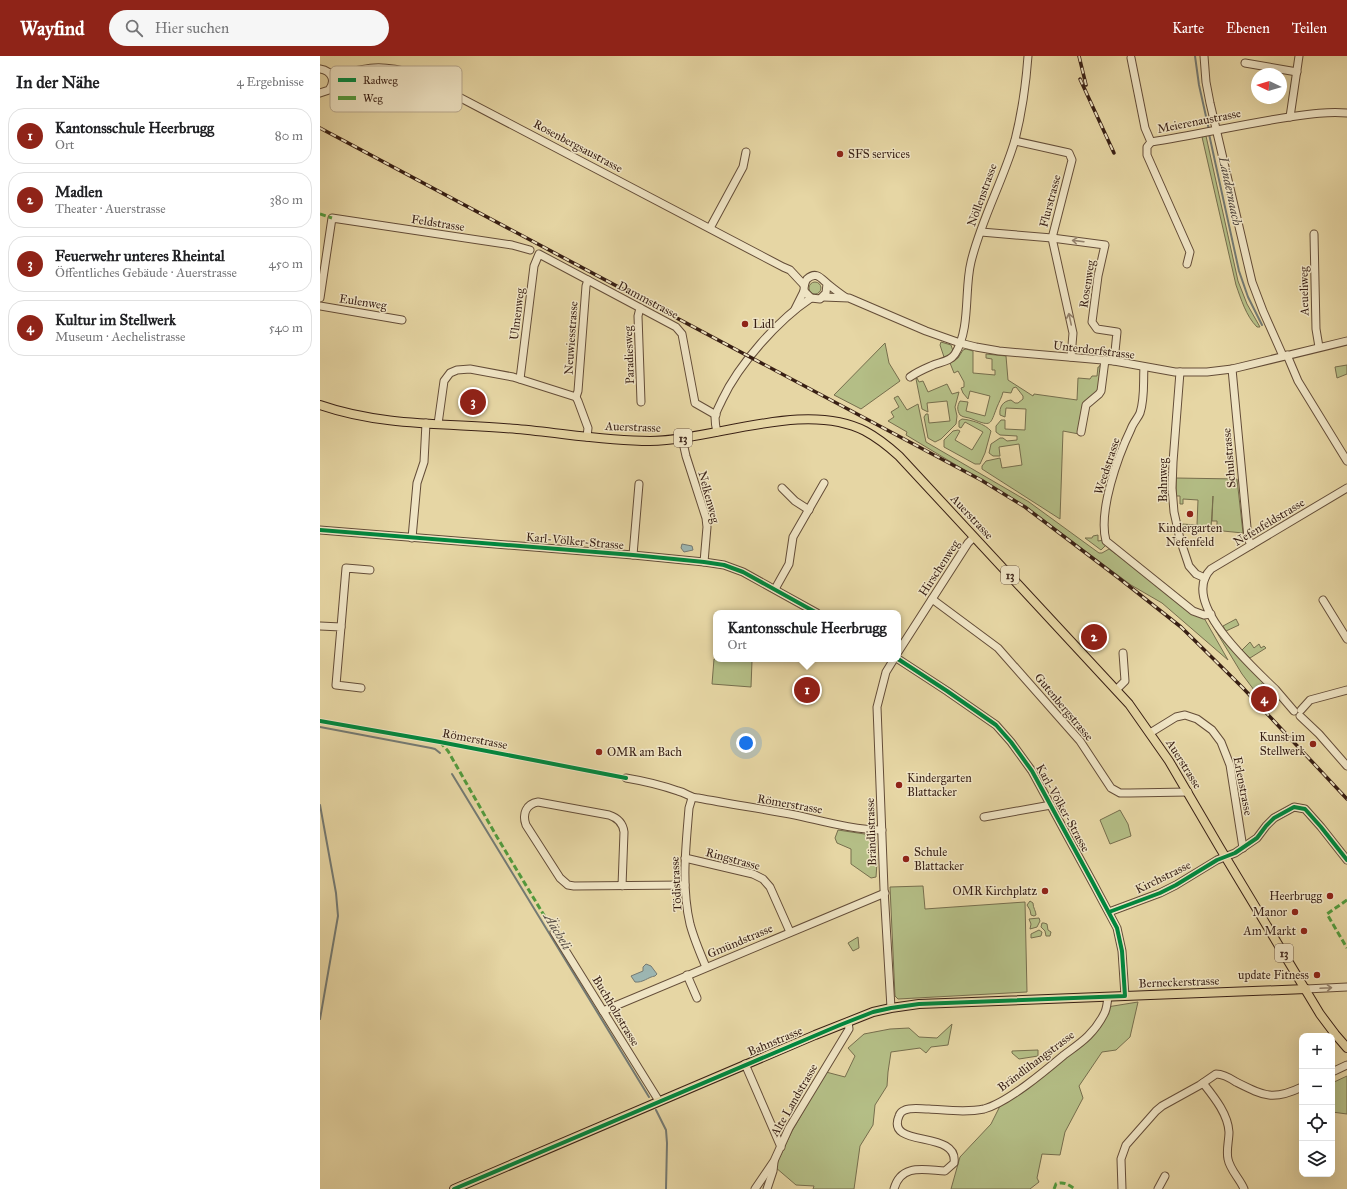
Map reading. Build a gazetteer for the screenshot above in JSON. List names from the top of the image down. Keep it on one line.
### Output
{"streets":{"main road":["Auerstrasse","13","Berneckerstrasse","Bahnstrasse"],"street":["Meierenaustrasse","Rosenbergsaustrasse","Nöllenstrasse","Flurstrasse","Feldstrasse","Rosenweg","Aeueliweg","Dammstrasse","Eulenweg","Ulmenweg","Neuwiesstrasse","Unterdorfstrasse","Paradiesweg","Schulstrasse","Weedstrasse","Bahnweg","Nelkenweg","Nefenfeldstrasse","Karl-Völker-Strasse","Hirschenweg","Gutenbergstrasse","Römerstrasse","Erlenstrasse","Brändlistrasse","Ringstrasse","Kirchstrasse","Tödistrasse","Gmündstrasse","Buchholzstrasse","Brändlihangstrasse","Alte Landstrasse"]},"crossings":[["Rosenbergsaustrasse","Unterdorfstrasse"],["Nöllenstrasse","Flurstrasse"],["Nöllenstrasse","Unterdorfstrasse"],["Flurstrasse","Rosenweg"],["Flurstrasse","Unterdorfstrasse"],["Rosenweg","Unterdorfstrasse"],["Aeueliweg","Unterdorfstrasse"],["Dammstrasse","Ulmenweg"],["Dammstrasse","Neuwiesstrasse"],["Dammstrasse","Paradiesweg"],["Unterdorfstrasse","Schulstrasse"],["Unterdorfstrasse","Weedstrasse"],["Unterdorfstrasse","Bahnweg"],["Auerstrasse","13"],["Auerstrasse","Nelkenweg"],["Auerstrasse","Hirschenweg"],["Auerstrasse","Gutenbergstrasse"],["Auerstrasse","Erlenstrasse"],["Auerstrasse","Kirchstrasse"],["Auerstrasse","Berneckerstrasse"],["13","Berneckerstrasse"],["Schulstrasse","Nefenfeldstrasse"],["Bahnweg","Nefenfeldstrasse"],["Nelkenweg","Karl-Völker-Strasse"],["Karl-Völker-Strasse","Kirchstrasse"],["Karl-Völker-Strasse","Berneckerstrasse"],["Karl-Völker-Strasse","Bahnstrasse"],["Hirschenweg","Gutenbergstrasse"],["Römerstrasse","Brändlistrasse"],["Römerstrasse","Tödistrasse"],["Erlenstrasse","Kirchstrasse"],["Brändlistrasse","Gmündstrasse"],["Brändlistrasse","Bahnstrasse"],["Ringstrasse","Tödistrasse"],["Ringstrasse","Gmündstrasse"],["Tödistrasse","Gmündstrasse"],["Gmündstrasse","Buchholzstrasse"],["Berneckerstrasse","Bahnstrasse"],["Buchholzstrasse","Bahnstrasse"],["Bahnstrasse","Brändlihangstrasse"],["Bahnstrasse","Alte Landstrasse"]],"one_way":["Flurstrasse"],"water":["Ländernaach","Äächeli"],"places":["SFS services","Lidl","Kindergarten Nefenfeld","Kunst im Stellwerk","OMR am Bach","Kindergarten Blattacker","Schule Blattacker","OMR Kirchplatz","Heerbrugg","Manor","Am Markt","update Fitness"],"legend":["Radweg","Weg"],"north":"left","page":{"header":"Wayfind","search":"Hier suchen","nav":["Karte","Ebenen","Teilen"],"heading":["In der Nähe","4 Ergebnisse"],"list":[{"mark":"1","name":"Kantonsschule Heerbrugg","note":"Ort","value":"80 m"},{"mark":"2","name":"Madlen","note":"Theater · Auerstrasse","value":"380 m"},{"mark":"3","name":"Feuerwehr unteres Rheintal","note":"Öffentliches Gebäude · Auerstrasse","value":"450 m"},{"mark":"4","name":"Kultur im Stellwerk","note":"Museum · Aechelistrasse","value":"540 m"}],"pins":["3","2","1","4"],"popup":["Kantonsschule Heerbrugg","Ort"],"map_buttons":["+","−"]}}
